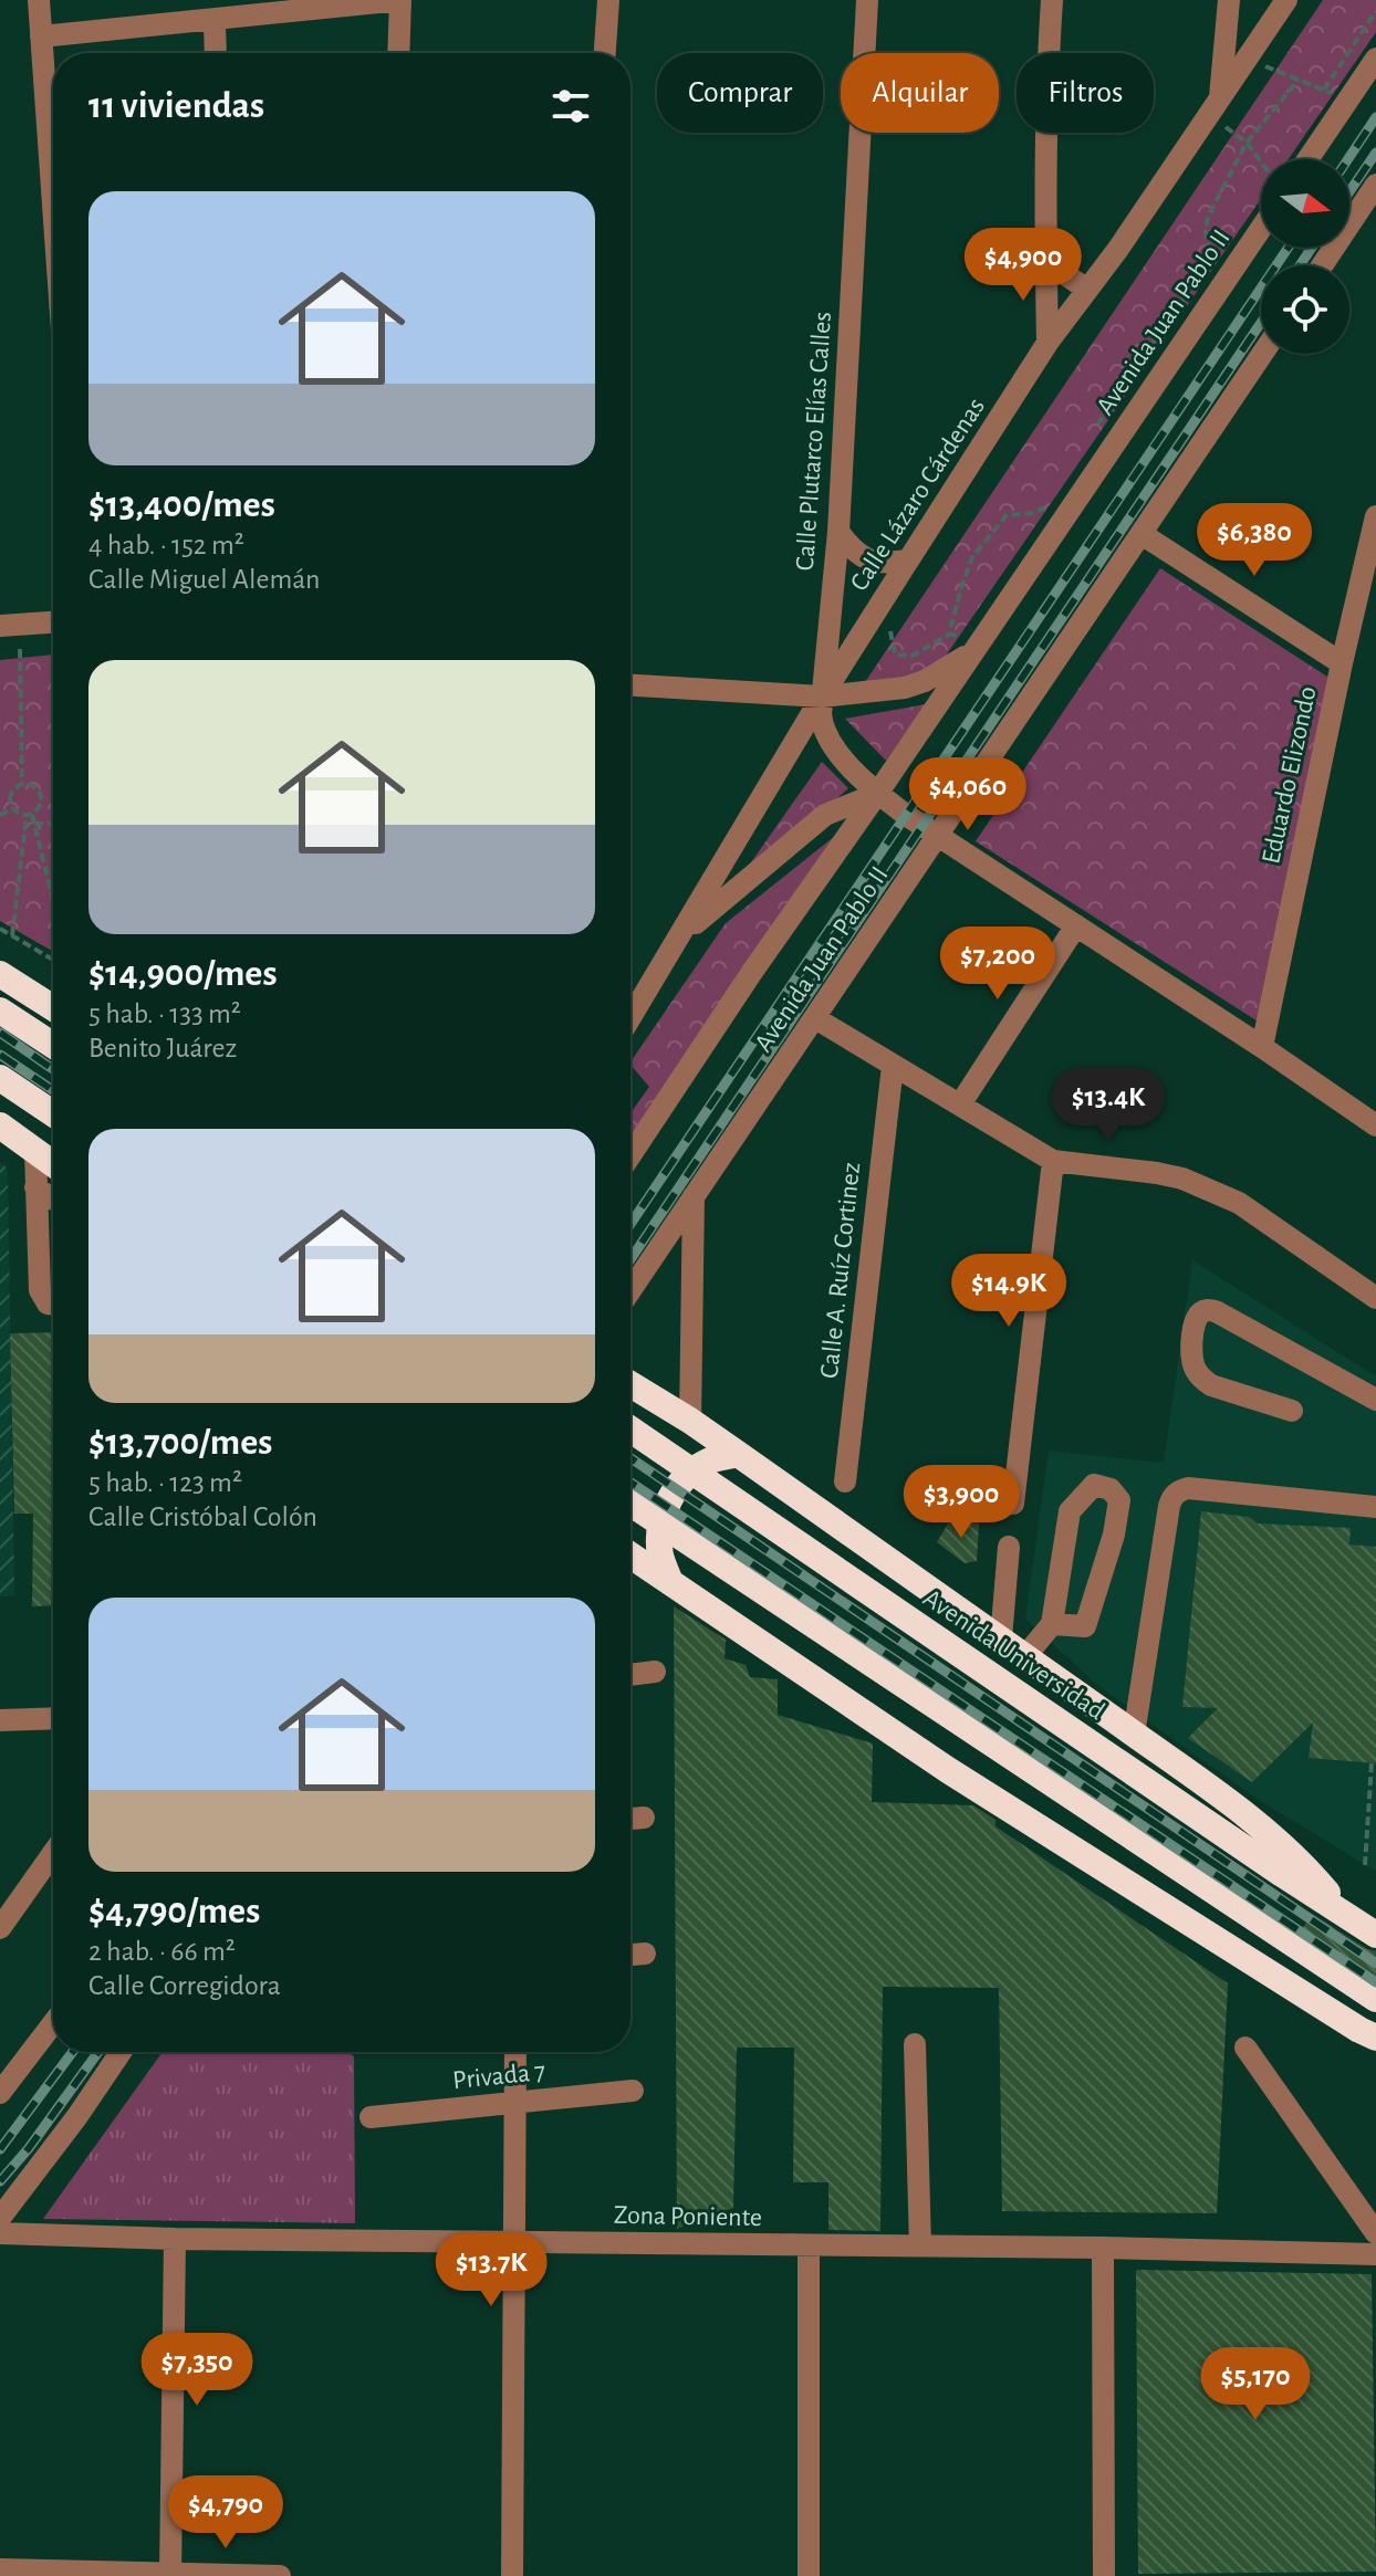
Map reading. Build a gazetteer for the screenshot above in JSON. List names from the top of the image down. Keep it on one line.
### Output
{"streets":{"highway":["Avenida Universidad"],"street":["Avenida Juan Pablo II","Calle Plutarco Elías Calles","Calle Lázaro Cárdenas","Eduardo Elizondo","Calle A. Ruíz Cortinez","Privada 7","Zona Poniente"]},"crossings":[["Avenida Juan Pablo II","Calle Plutarco Elías Calles"],["Calle Plutarco Elías Calles","Calle Lázaro Cárdenas"],["Calle Plutarco Elías Calles","Eduardo Elizondo"]],"north":"right","page":{"chip":["Comprar","Alquilar","Filtros"],"heading":"11 viviendas","list":[{"name":"$13,400/mes","note":"4 hab. · 152 m² · Calle Miguel Alemán"},{"name":"$14,900/mes","note":"5 hab. · 133 m² · Benito Juárez"},{"name":"$13,700/mes","note":"5 hab. · 123 m² · Calle Cristóbal Colón"},{"name":"$4,790/mes","note":"2 hab. · 66 m² · Calle Corregidora"}],"price":["$4,900","$6,380","$4,060","$7,200","$13.4K","$14.9K","$3,900","$13.7K","$7,350","$5,170","$4,790"]}}
